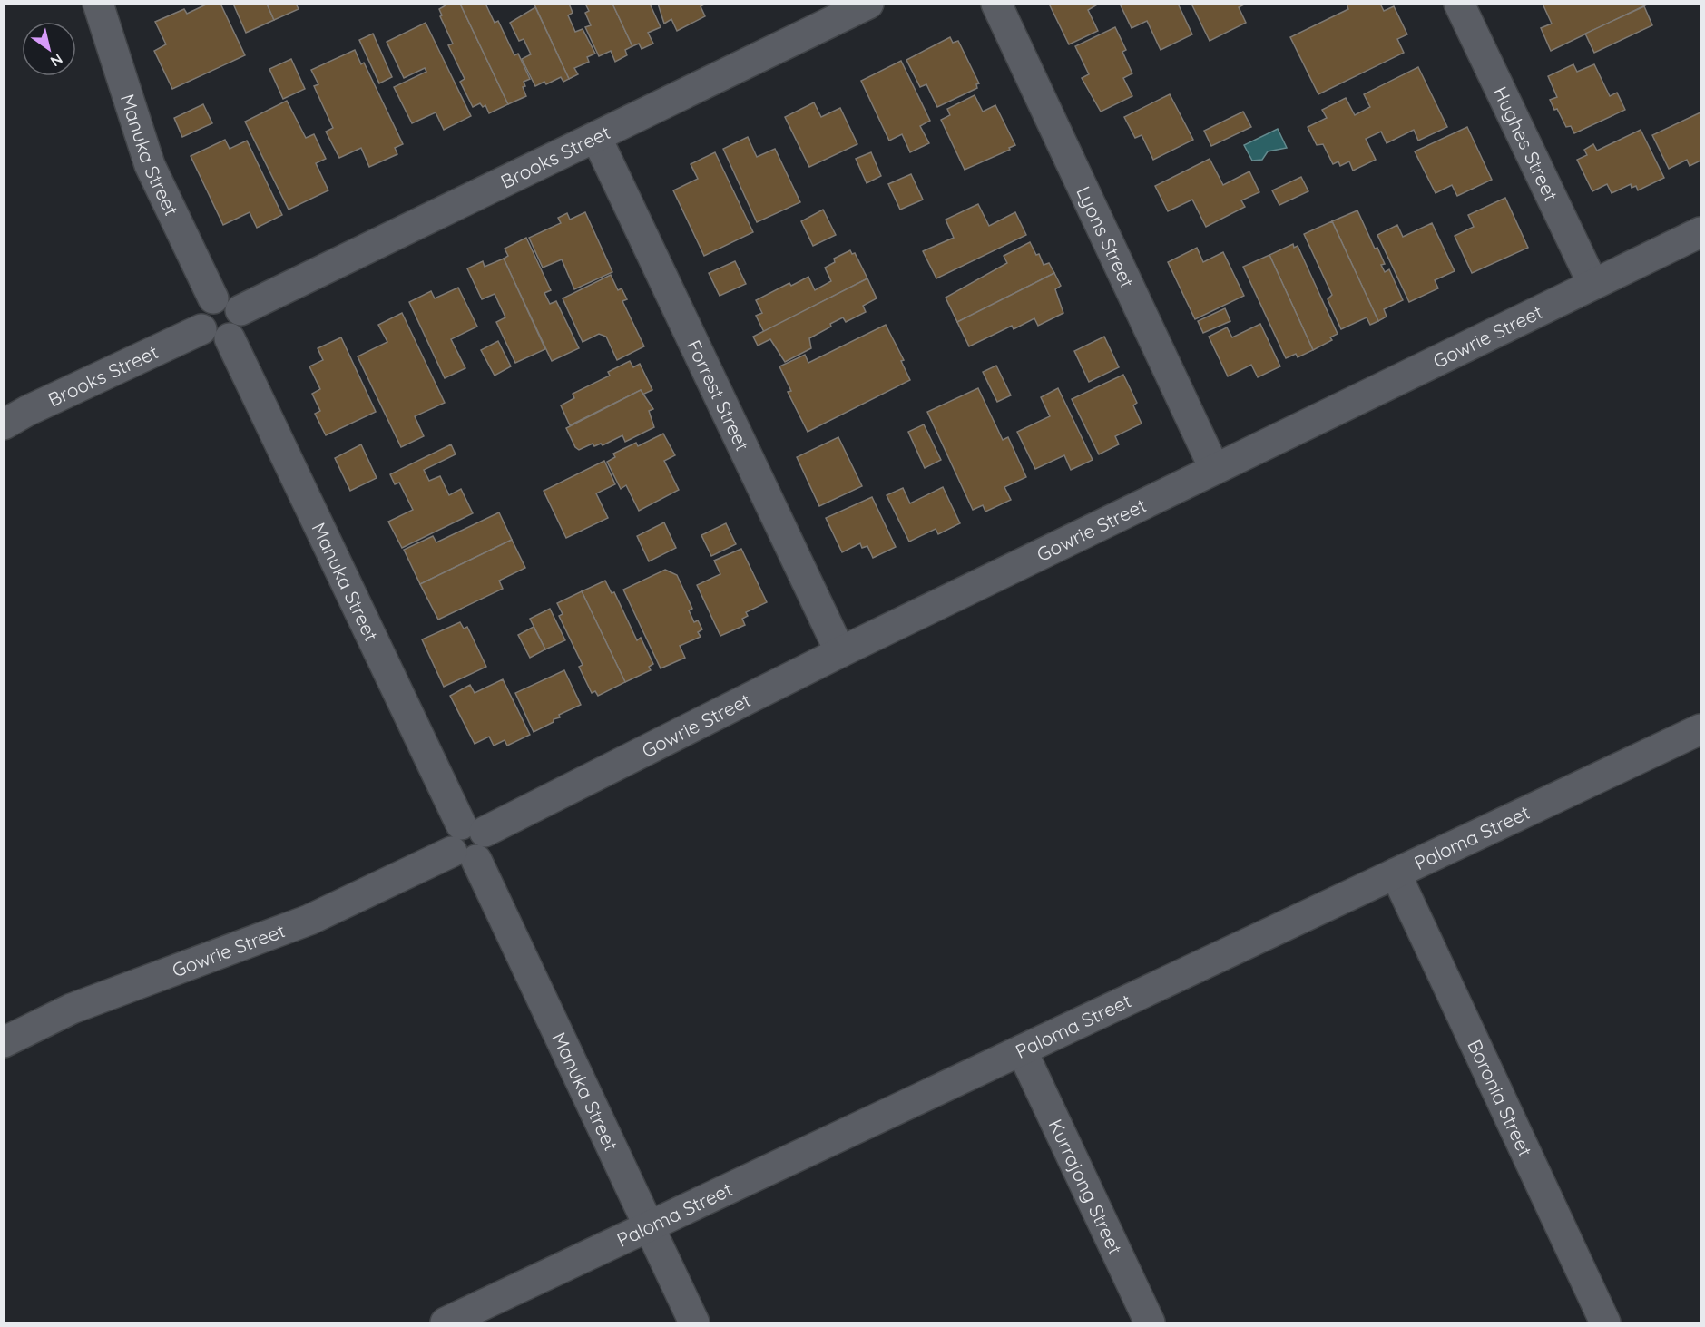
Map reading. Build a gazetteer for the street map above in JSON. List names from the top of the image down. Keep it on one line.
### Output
{"streets":{"street":["Hughes Street","Manuka Street","Brooks Street","Lyons Street","Gowrie Street","Forrest Street","Paloma Street","Boronia Street","Kurrajong Street"]},"crossings":[["Hughes Street","Gowrie Street"],["Manuka Street","Brooks Street"],["Manuka Street","Gowrie Street"],["Manuka Street","Paloma Street"],["Brooks Street","Forrest Street"],["Lyons Street","Gowrie Street"],["Gowrie Street","Forrest Street"],["Paloma Street","Boronia Street"],["Paloma Street","Kurrajong Street"]],"north":"bottom right"}
